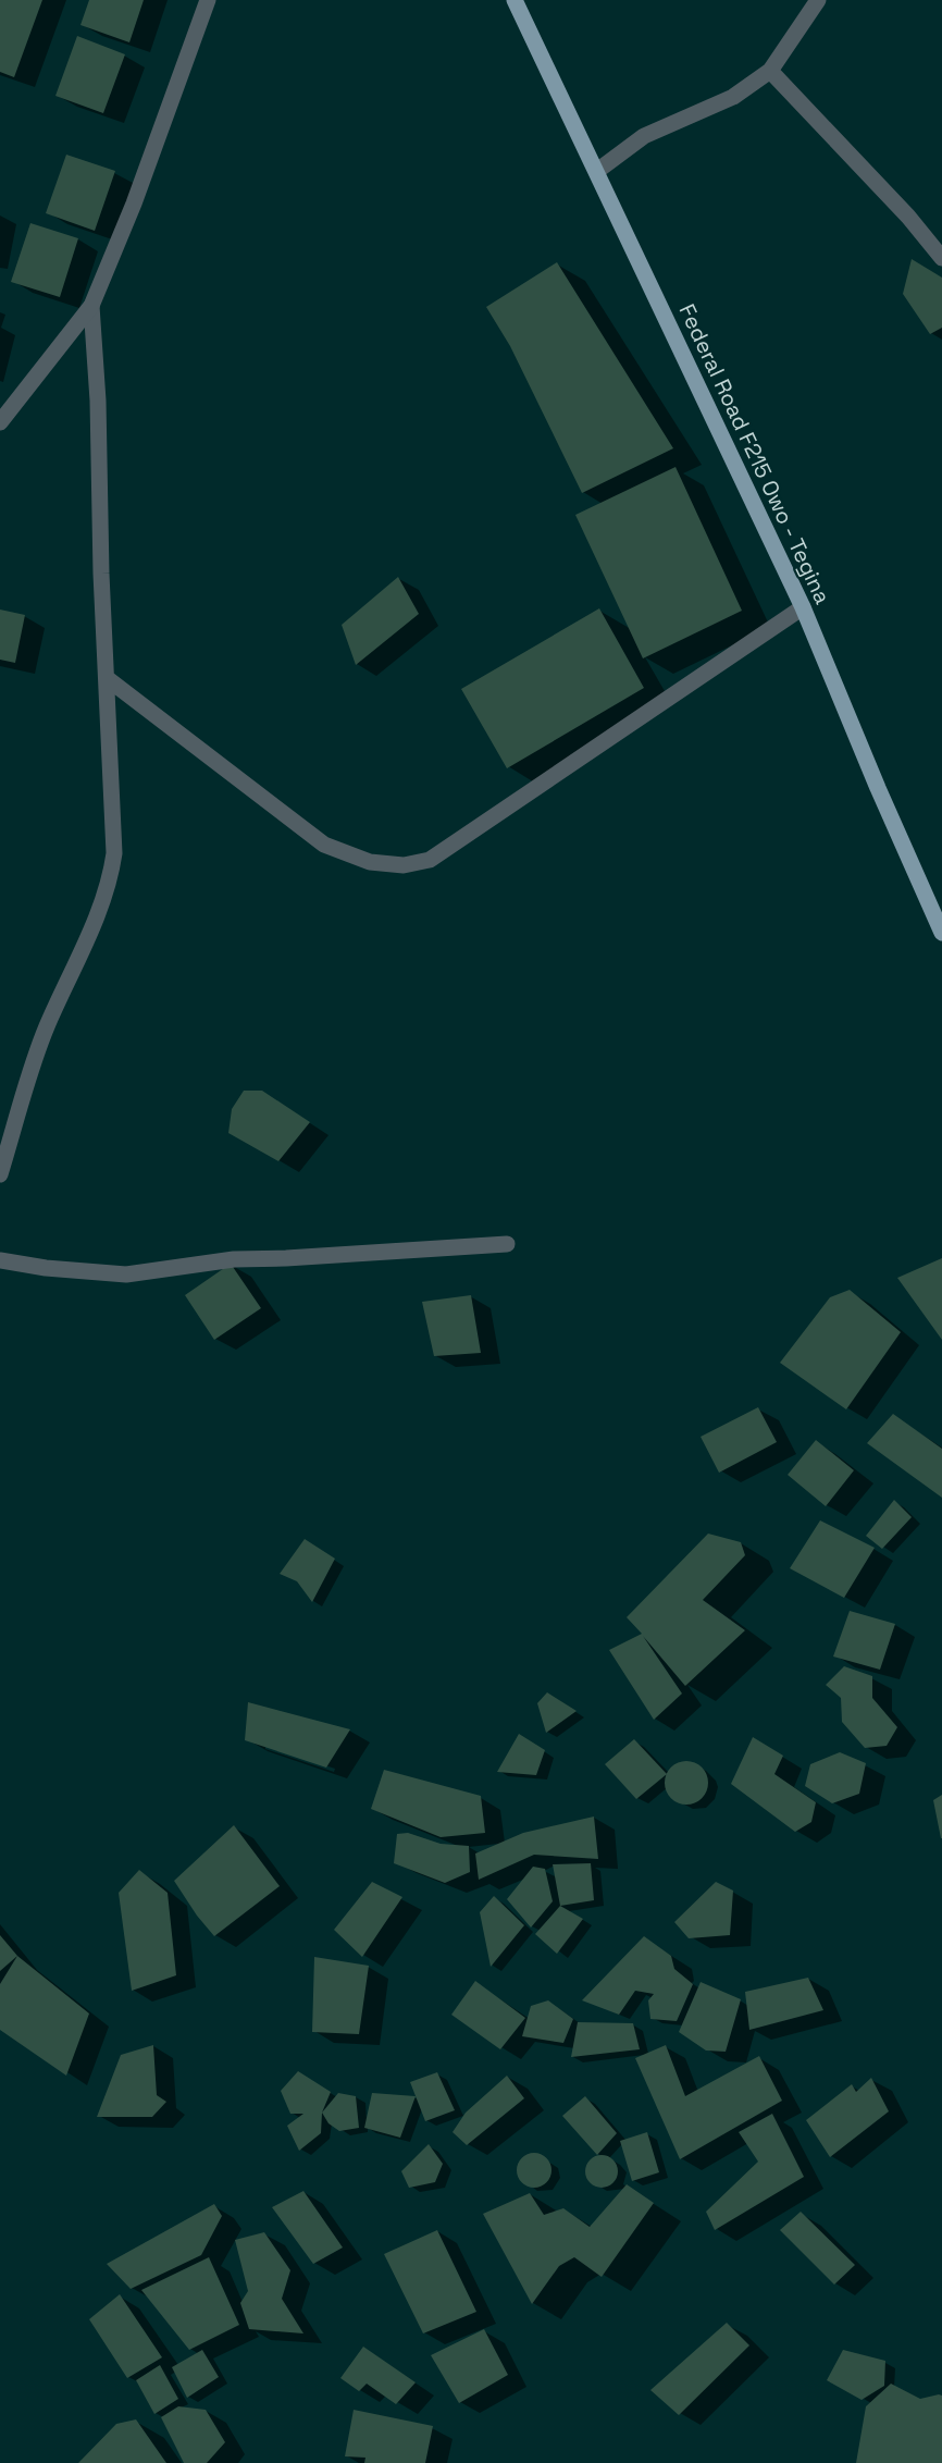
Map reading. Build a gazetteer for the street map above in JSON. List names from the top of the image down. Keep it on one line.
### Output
{"streets":{"main road":["Federal Road F215 Owo - Tegina"]}}
